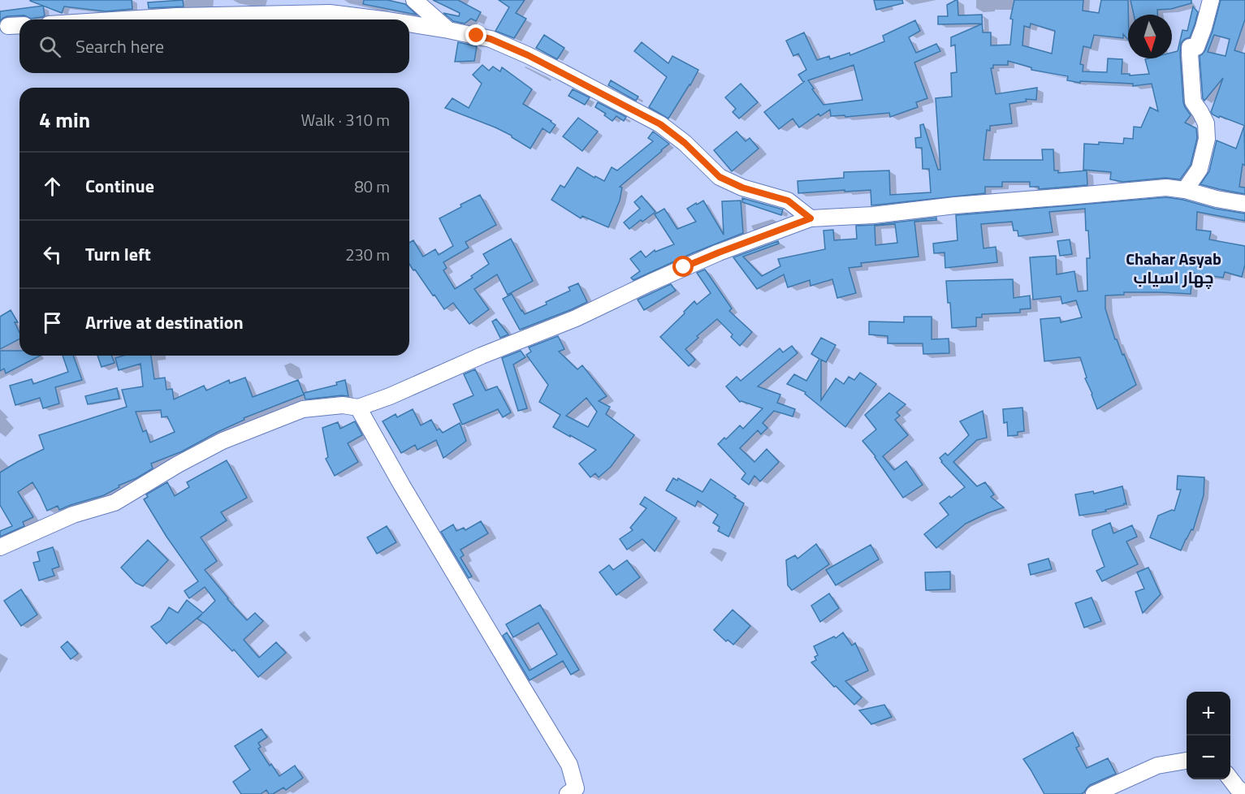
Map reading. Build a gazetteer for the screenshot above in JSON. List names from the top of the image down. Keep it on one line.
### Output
{"districts":["Chahar Asyab چهار اسیاب"],"north":"bottom","page":{"search":"Search here","heading":["4 min","Walk · 310 m"],"list":[["Continue","80 m"],["Turn left","230 m"],"Arrive at destination"],"map_buttons":["+","−"]}}
